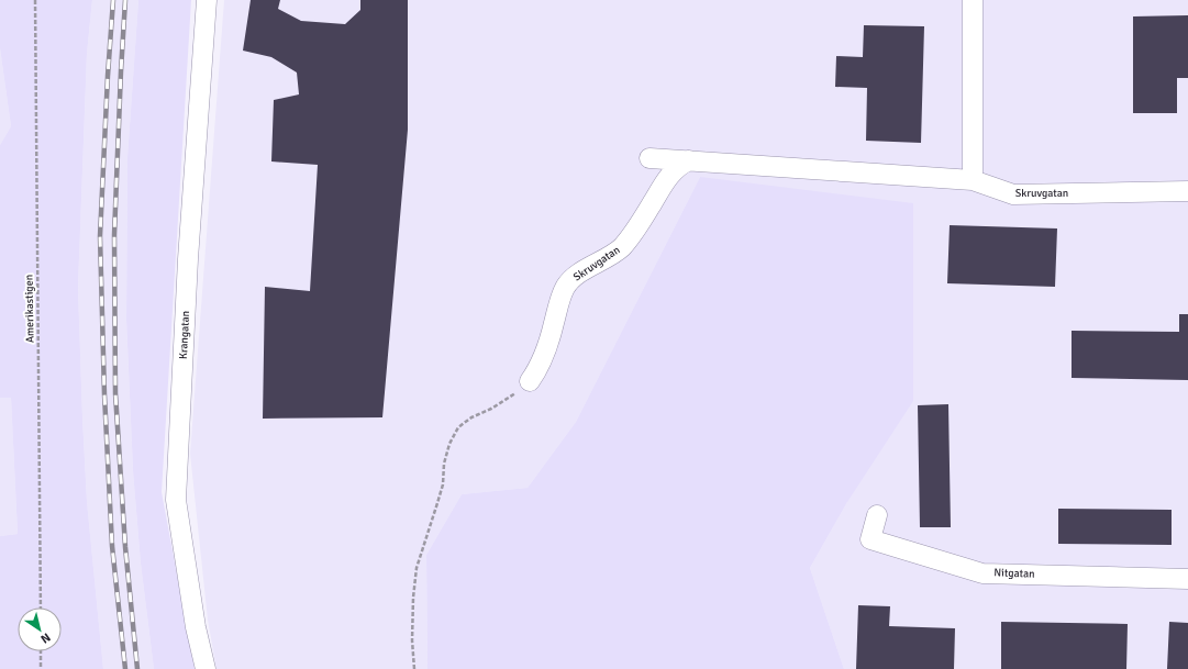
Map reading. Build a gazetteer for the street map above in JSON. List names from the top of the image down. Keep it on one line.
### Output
{"streets":{"street":["Skruvgatan","Krangatan","Nitgatan"],"path":["Amerikastigen"]},"north":"bottom right"}
